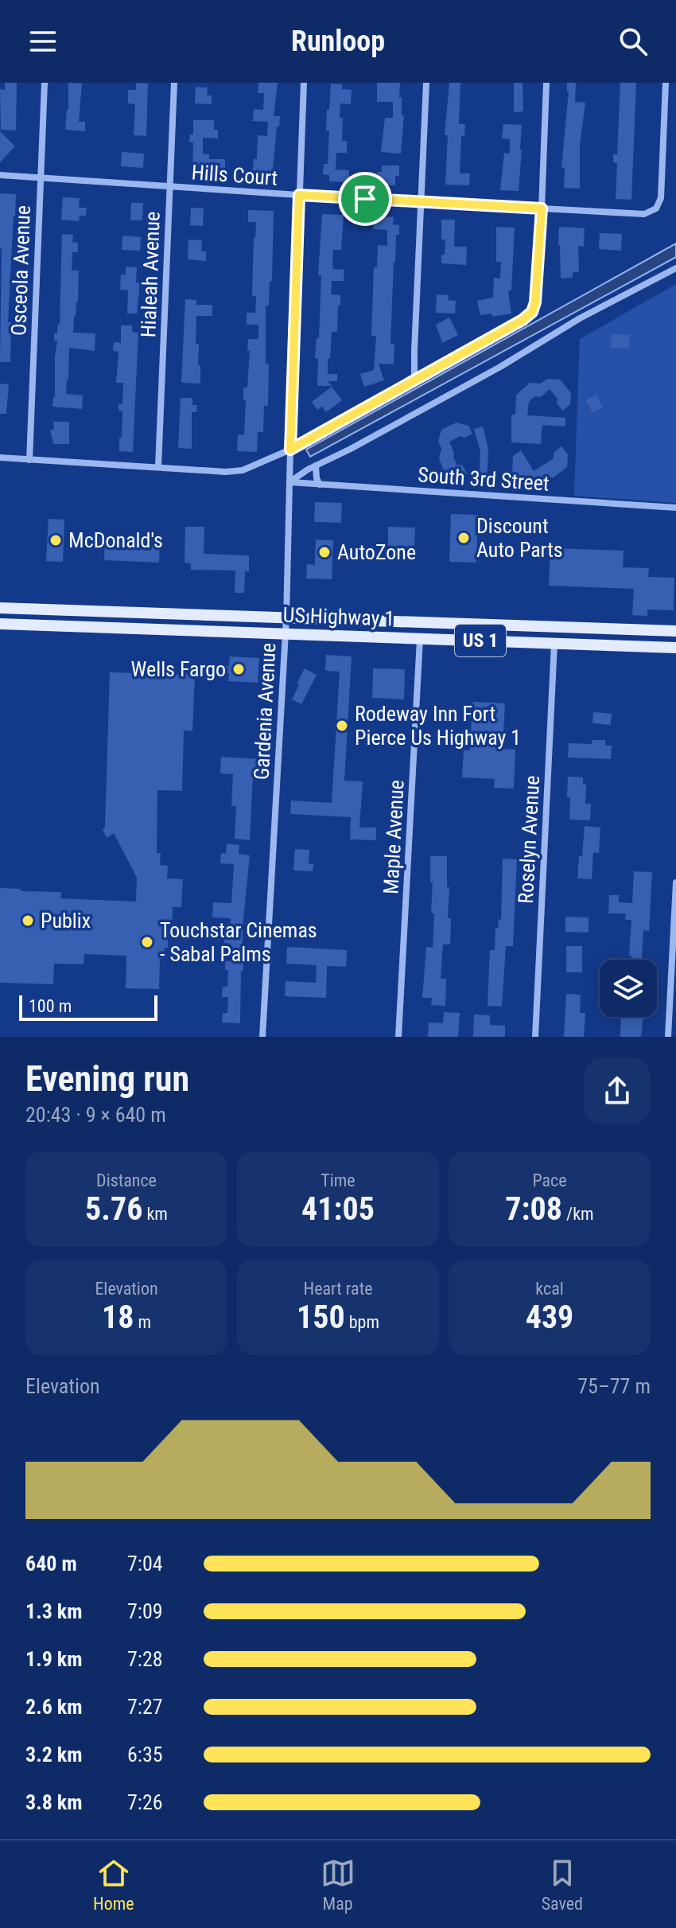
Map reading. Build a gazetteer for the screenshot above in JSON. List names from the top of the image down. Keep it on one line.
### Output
{"streets":{"main road":["US Highway 1","US 1"],"street":["Hills Court","Osceola Avenue","Hialeah Avenue","South 3rd Street","Gardenia Avenue","Maple Avenue","Roselyn Avenue"]},"crossings":[["Hills Court","Osceola Avenue"],["Hills Court","Hialeah Avenue"],["Hills Court","Gardenia Avenue"],["South 3rd Street","Gardenia Avenue"],["US Highway 1","Gardenia Avenue"],["US Highway 1","Maple Avenue"],["US Highway 1","Roselyn Avenue"]],"places":["Discount Auto Parts","McDonald's","AutoZone","Wells Fargo","Rodeway Inn Fort Pierce Us Highway 1","Publix","Touchstar Cinemas - Sabal Palms"],"scale_bar":"100 m","page":{"header":"Runloop","scale":"100 m","heading":["Evening run","20:43 · 9 × 640 m"],"stats":[["Distance","5.76 km"],["Time","41:05"],["Pace","7:08 /km"],["Elevation","18 m"],["Heart rate","150 bpm"],["kcal","439"]],"chart":["Elevation","75–77 m"],"list":[{"name":"640 m","note":"7:04"},{"name":"1.3 km","note":"7:09"},{"name":"1.9 km","note":"7:28"},{"name":"2.6 km","note":"7:27"},{"name":"3.2 km","note":"6:35"},{"name":"3.8 km","note":"7:26"}],"tabs":["Home","Map","Saved"]}}
